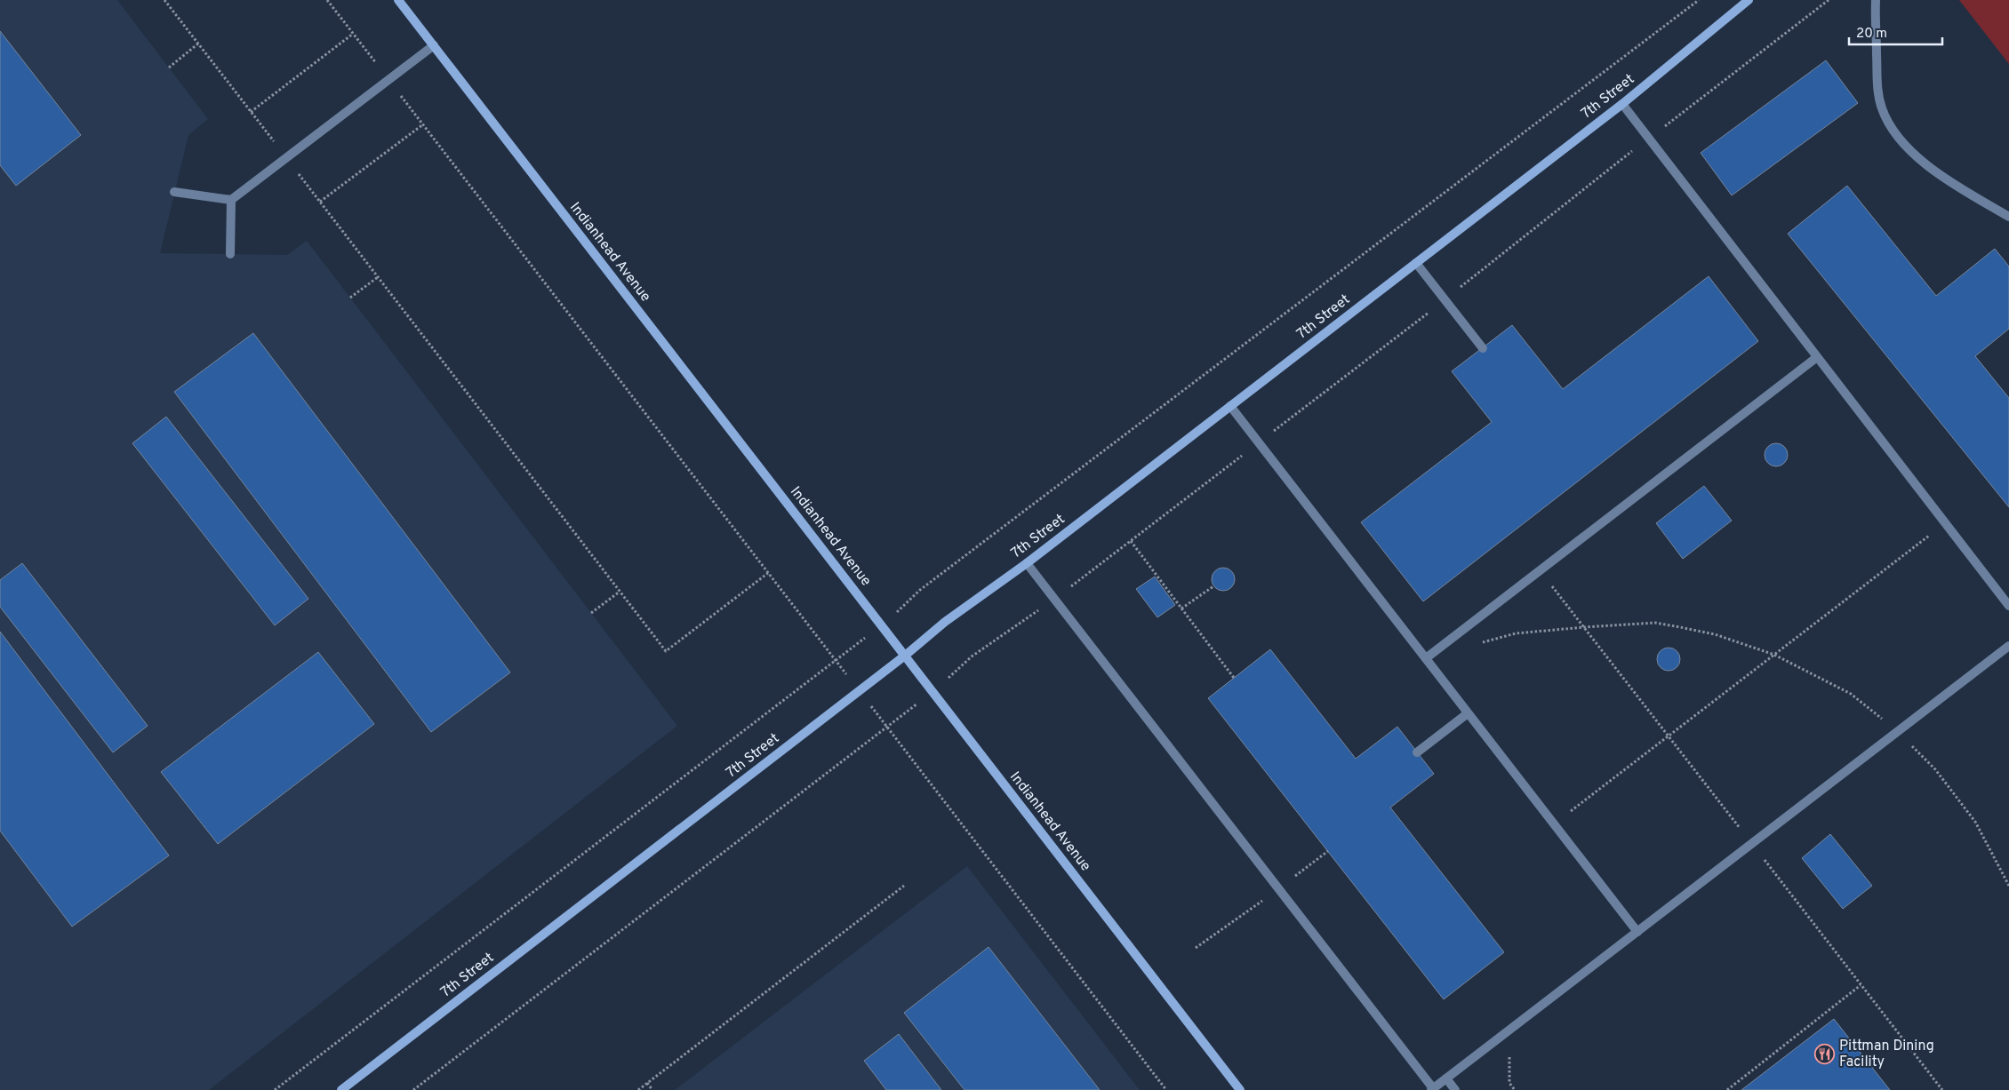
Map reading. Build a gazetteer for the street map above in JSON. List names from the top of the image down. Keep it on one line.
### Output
{"streets":{"street":["7th Street","Indianhead Avenue"]},"crossings":[["7th Street","Indianhead Avenue"]],"places":{"restaurant":["Pittman Dining Facility"]},"scale_bar":"20 m"}
